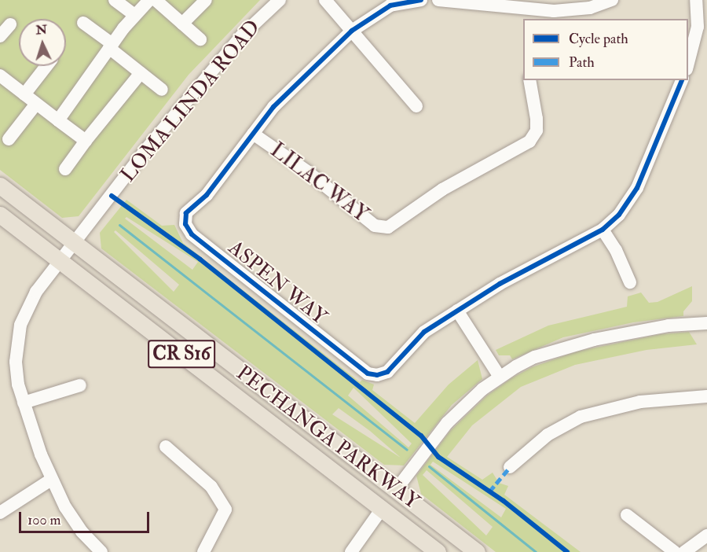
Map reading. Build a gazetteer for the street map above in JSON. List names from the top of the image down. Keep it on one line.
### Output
{"streets":{"main road":["CR S16","PECHANGA PARKWAY"],"street":["LOMA LINDA ROAD","LILAC WAY","ASPEN WAY"]},"crossings":[["LOMA LINDA ROAD","PECHANGA PARKWAY"],["LILAC WAY","ASPEN WAY"]],"legend":["Cycle path","Path"],"scale_bar":"100 m","north":"top"}
